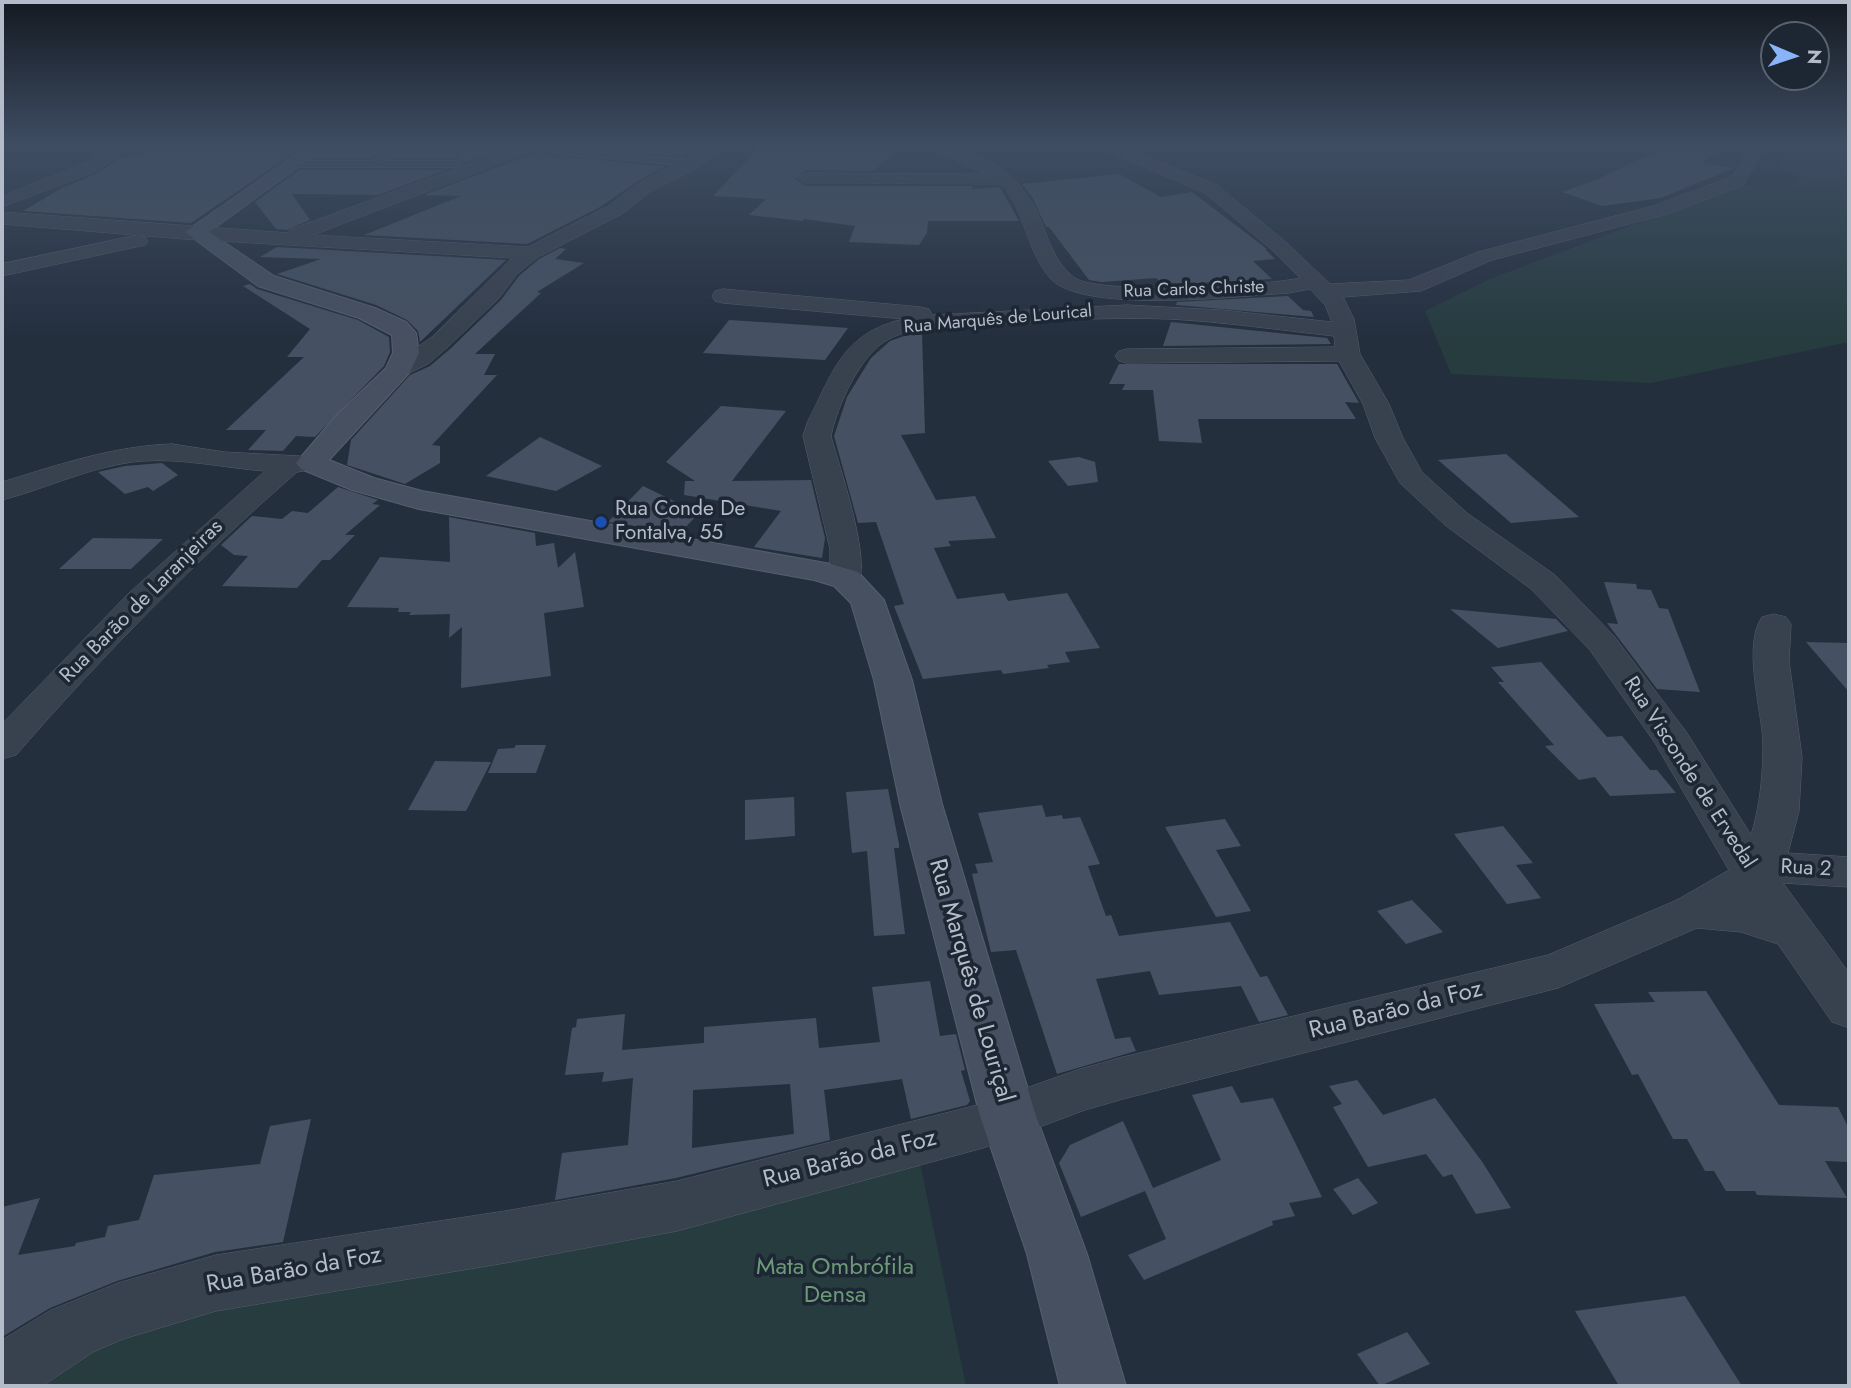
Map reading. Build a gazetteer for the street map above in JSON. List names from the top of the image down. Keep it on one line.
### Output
{"streets":{"main road":["Rua Barão de Laranjeiras","Rua Marquês de Louriçal"],"street":["Rua Carlos Christe","Rua Marquês de Lourical","Rua Visconde de Ervedal","Rua 2","Rua Barão da Foz"]},"crossings":[["Rua Carlos Christe","Rua Visconde de Ervedal"],["Rua Marquês de Lourical","Rua Visconde de Ervedal"],["Rua Marquês de Lourical","Rua Marquês de Louriçal"],["Rua Visconde de Ervedal","Rua 2"],["Rua Visconde de Ervedal","Rua Barão da Foz"],["Rua 2","Rua Barão da Foz"],["Rua Marquês de Louriçal","Rua Barão da Foz"]],"parks":["Mata Ombrófila Densa"],"places":["Rua Conde De Fontalva, 55"],"north":"right"}
